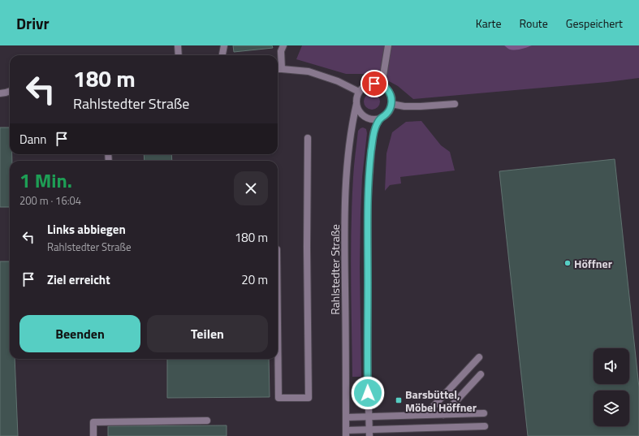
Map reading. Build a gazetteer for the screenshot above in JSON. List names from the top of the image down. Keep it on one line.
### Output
{"streets":{"street":["Rahlstedter Straße"]},"places":{"other":["Höffner"],"transit":["Barsbüttel, Möbel Höffner"]},"page":{"header":"Drivr","nav":["Karte","Route","Gespeichert"],"turn":["180 m","Rahlstedter Straße"],"then":"Dann","heading":["1 Min.","200 m · 16:04"],"list":[{"name":"Links abbiegen","note":"Rahlstedter Straße","value":"180 m"},{"name":"Ziel erreicht","value":"20 m"}],"buttons":["Beenden","Teilen"]}}
